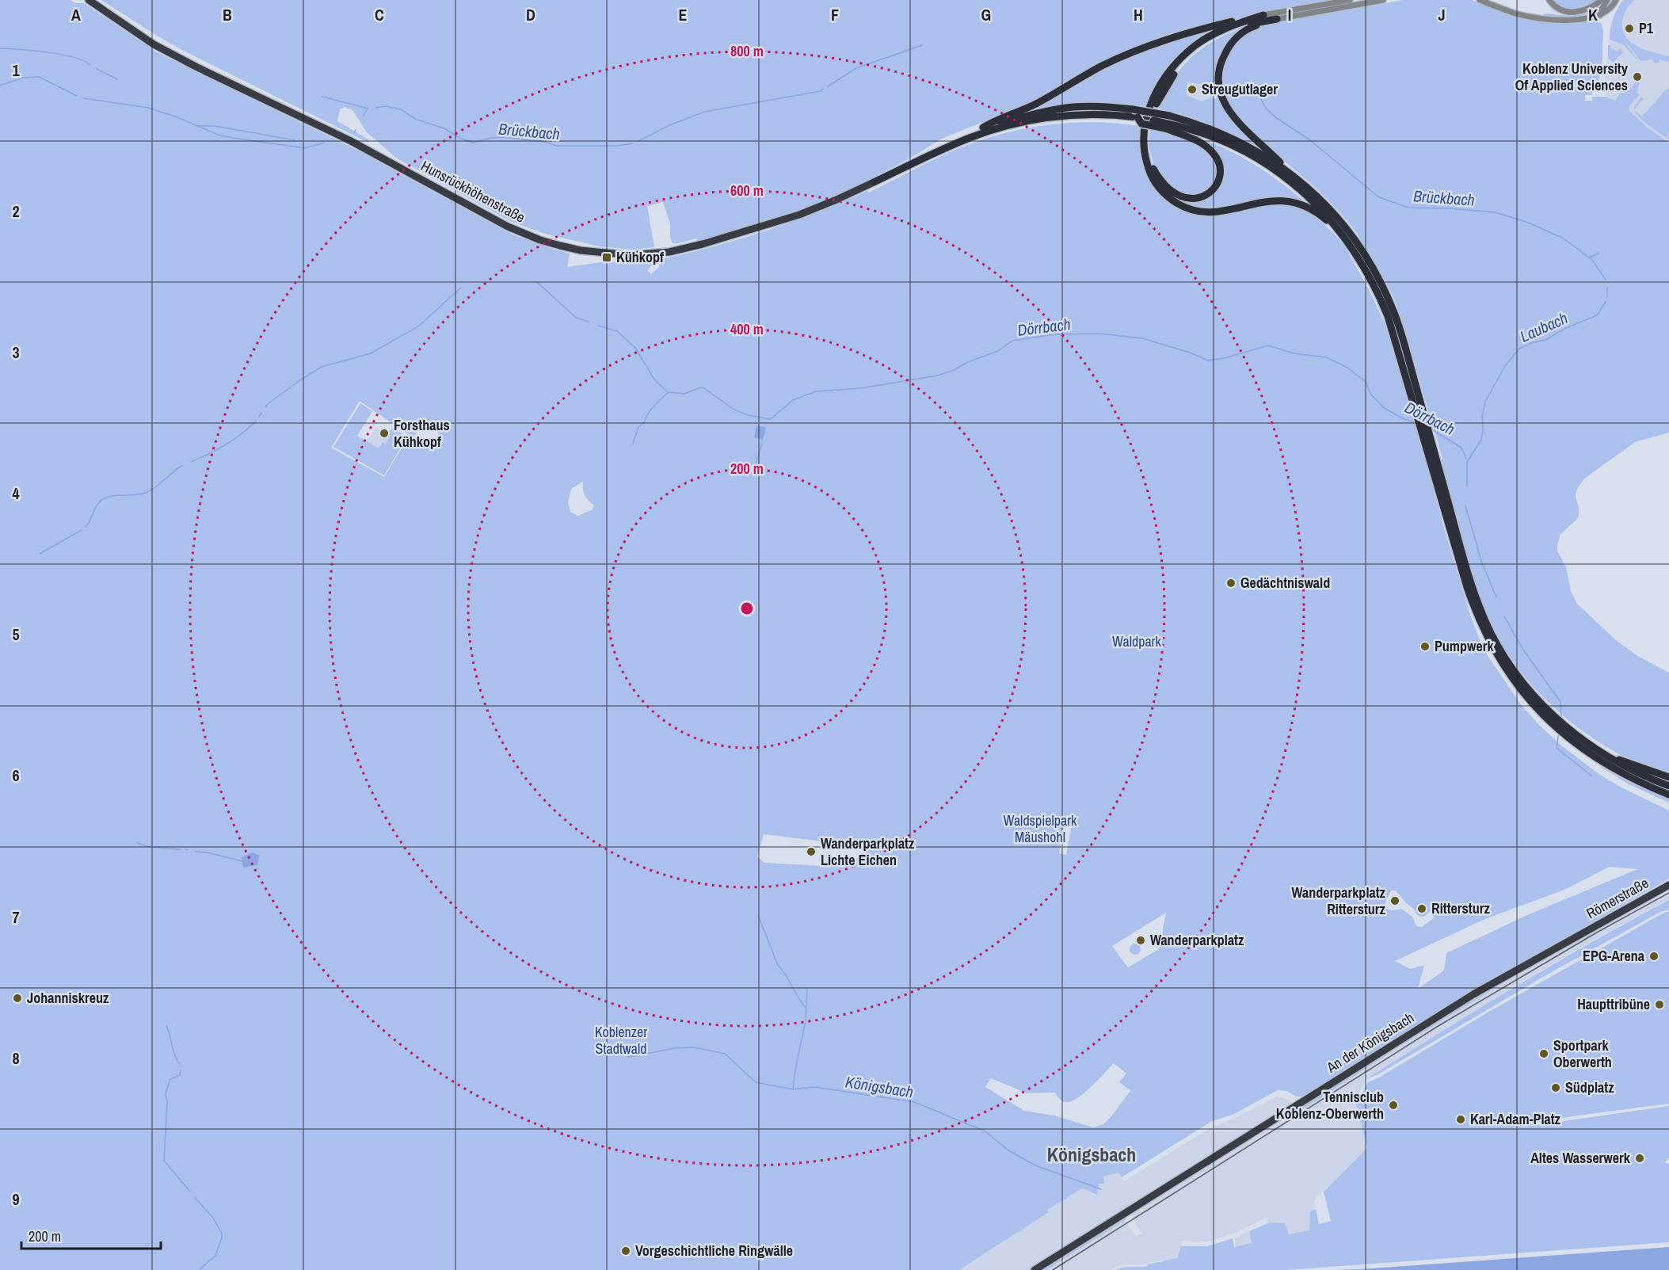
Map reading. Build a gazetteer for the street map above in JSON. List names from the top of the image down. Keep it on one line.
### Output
{"streets":{"main road":["Hunsrückhöhenstraße","Römerstraße","An der Königsbach"]},"crossings":[["Römerstraße","An der Königsbach"]],"districts":["Königsbach"],"water":["Brückbach","Dörrbach","Laubach","Königsbach"],"parks":["Waldpark","Waldspielpark Mäushohl","Koblenzer Stadtwald"],"places":{"other":["P1","Koblenz University Of Applied Sciences","Streugutlager","Forsthaus Kühkopf","Gedächtniswald","Pumpwerk","Wanderparkplatz Lichte Eichen","Wanderparkplatz Rittersturz","Rittersturz","Wanderparkplatz","EPG-Arena","Johanniskreuz","Haupttribüne","Sportpark Oberwerth","Südplatz","Tennisclub Koblenz-Oberwerth","Karl-Adam-Platz","Altes Wasserwerk","Vorgeschichtliche Ringwälle"],"transit":["Kühkopf"]},"scale_bar":"200 m","grid":{"columns":["A","B","C","D","E","F","G","H","I","J","K"],"rows":["1","2","3","4","5","6","7","8","9"]},"rings":["800 m","600 m","400 m","200 m"]}
